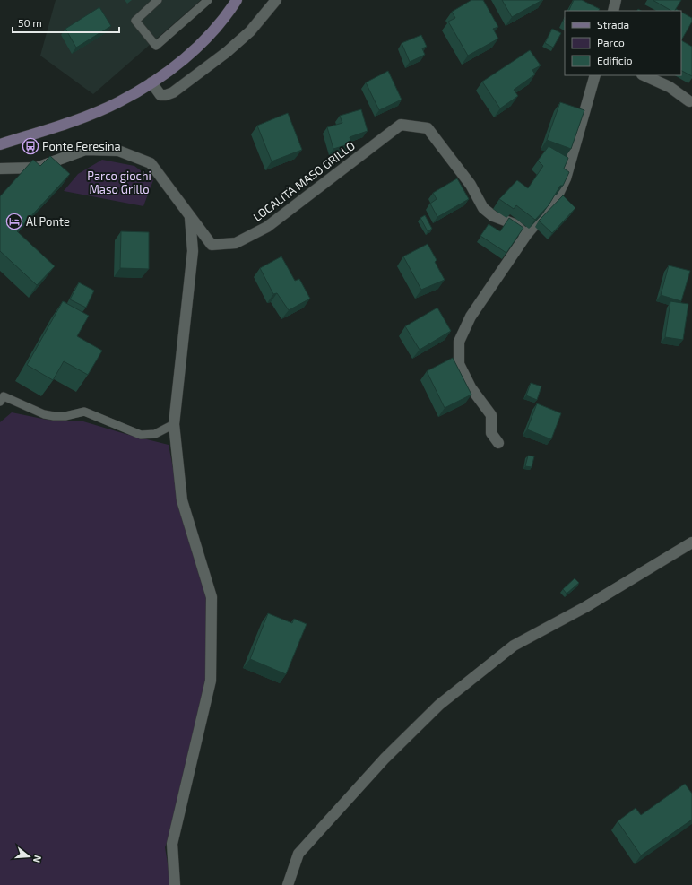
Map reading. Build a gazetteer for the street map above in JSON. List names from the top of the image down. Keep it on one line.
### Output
{"streets":{"street":["LOCALITÀ MASO GRILLO"]},"parks":["Parco giochi Maso Grillo"],"places":{"bus stop":["Ponte Feresina"],"hotel":["Al Ponte"]},"legend":["Strada","Parco","Edificio"],"scale_bar":"50 m","north":"right"}
